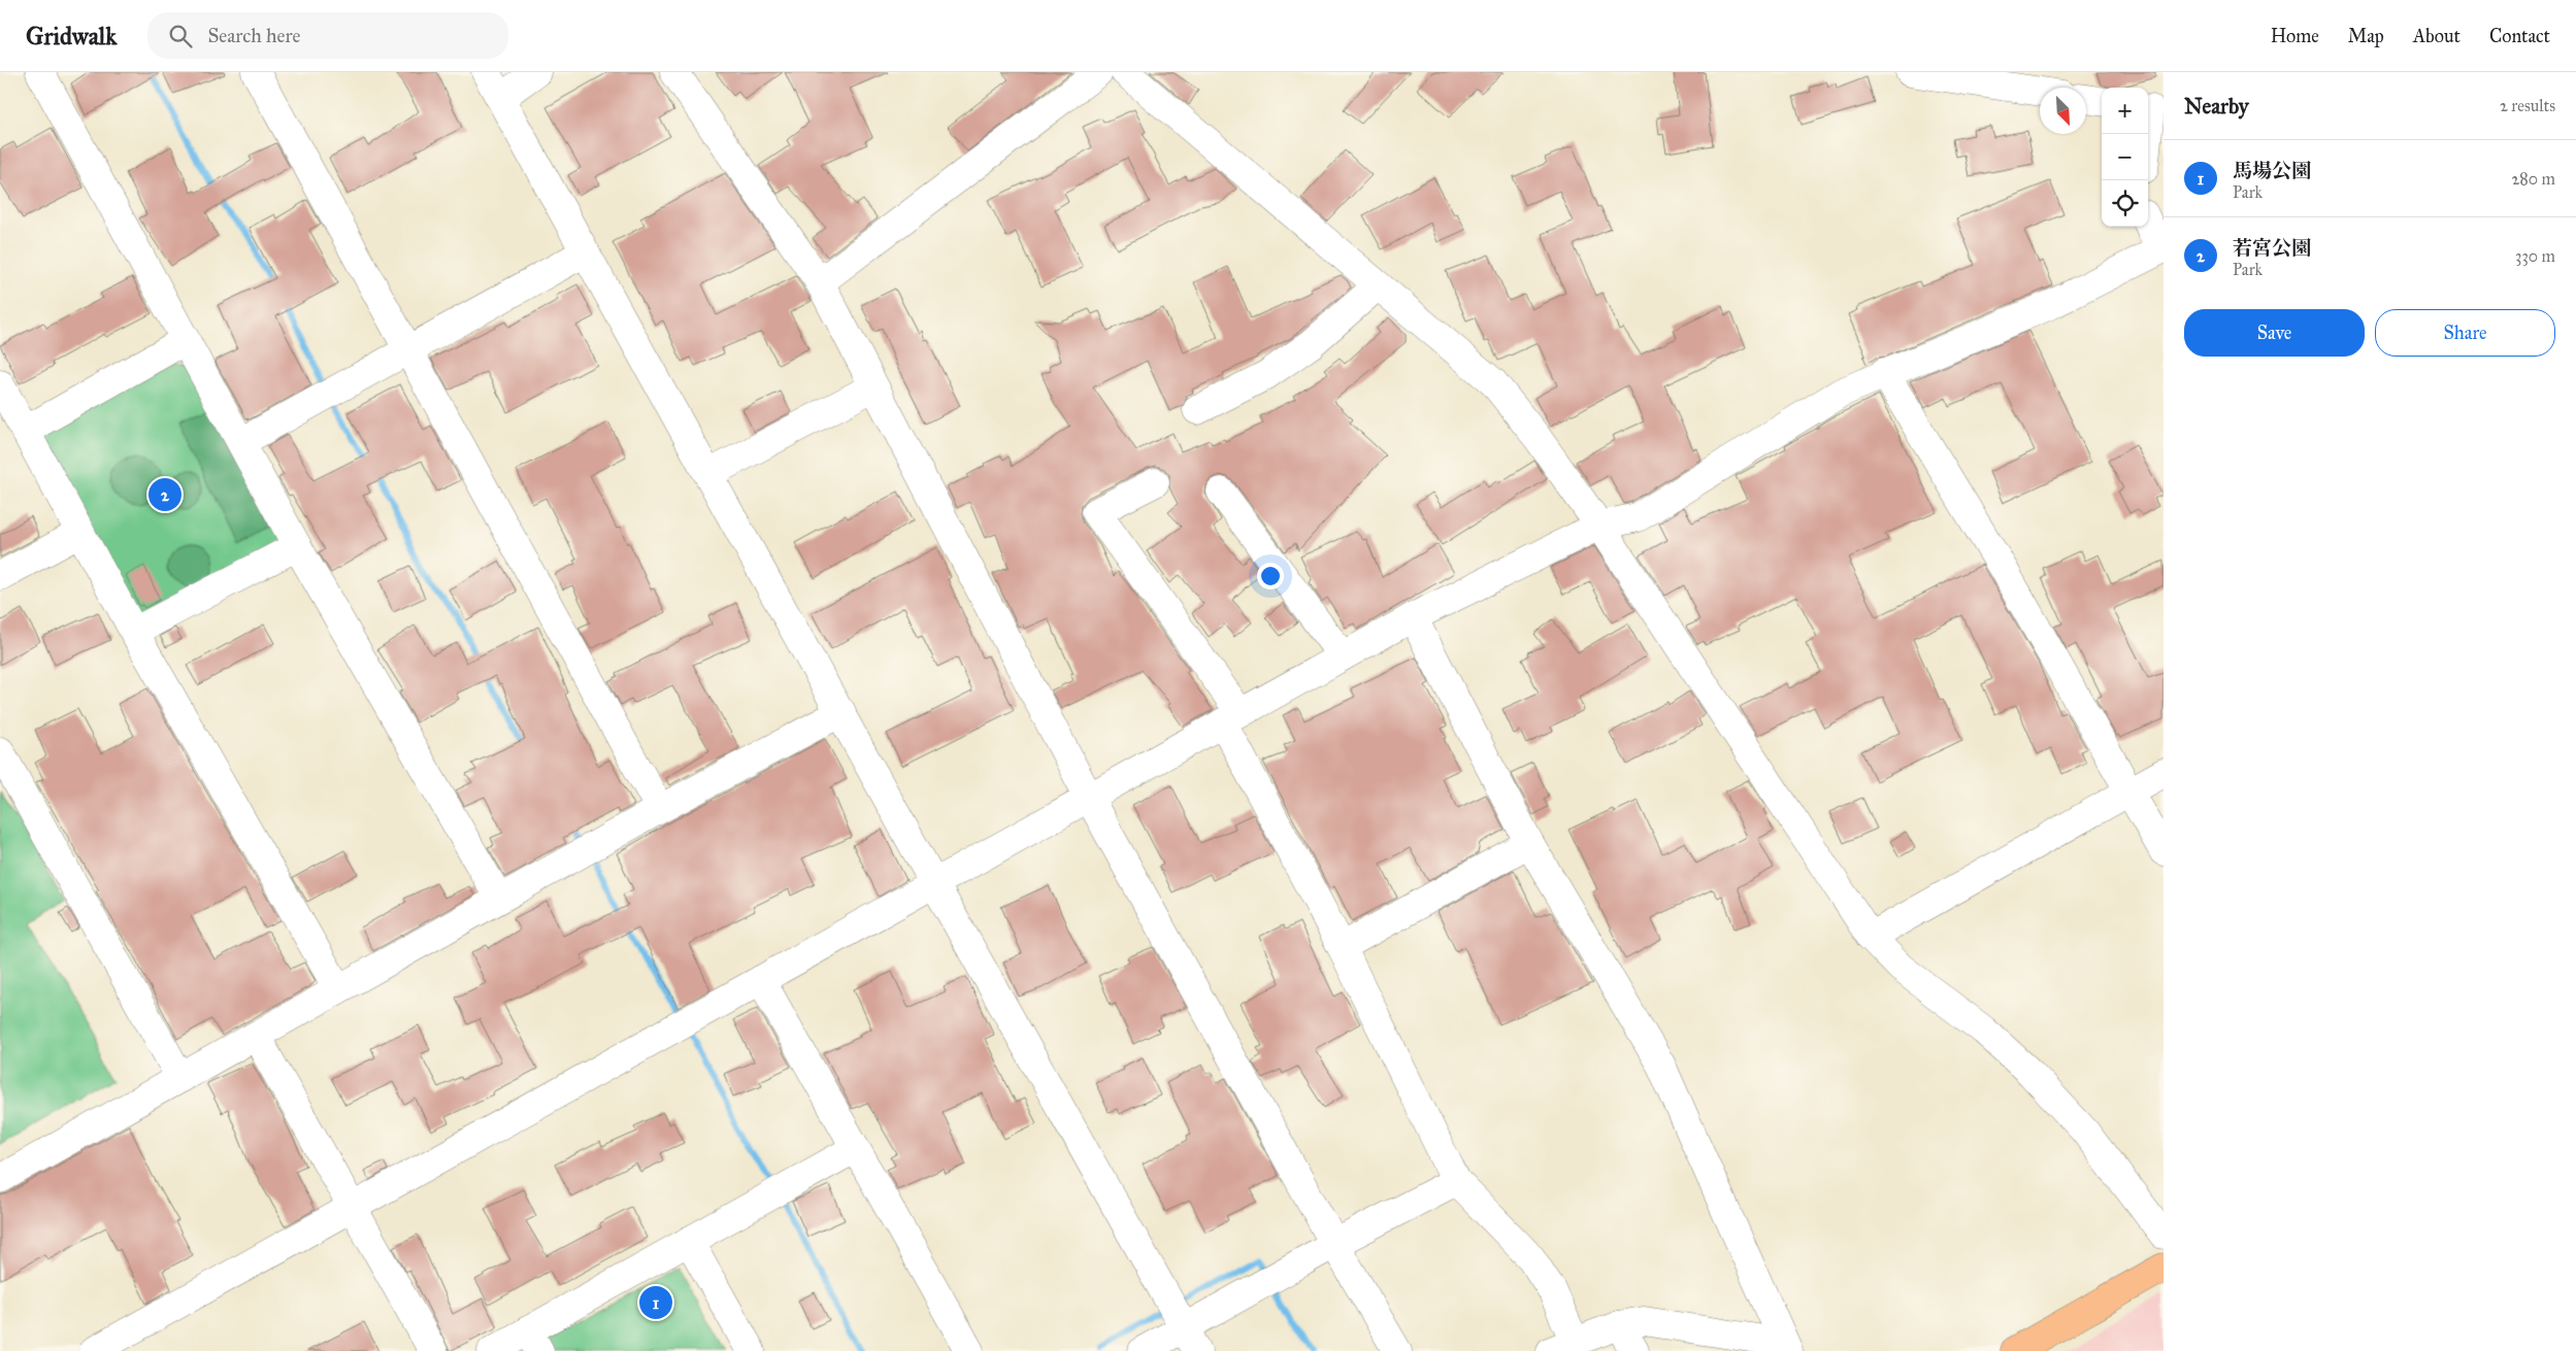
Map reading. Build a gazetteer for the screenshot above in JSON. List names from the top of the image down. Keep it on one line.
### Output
{"north":"bottom right","page":{"header":"Gridwalk","search":"Search here","nav":["Home","Map","About","Contact"],"heading":["Nearby","2 results"],"map_buttons":["+","−"],"list":[{"mark":"1","name":"馬場公園","note":"Park","value":"280 m"},{"mark":"2","name":"若宮公園","note":"Park","value":"330 m"}],"buttons":["Save","Share"],"pins":["2","1"]}}
